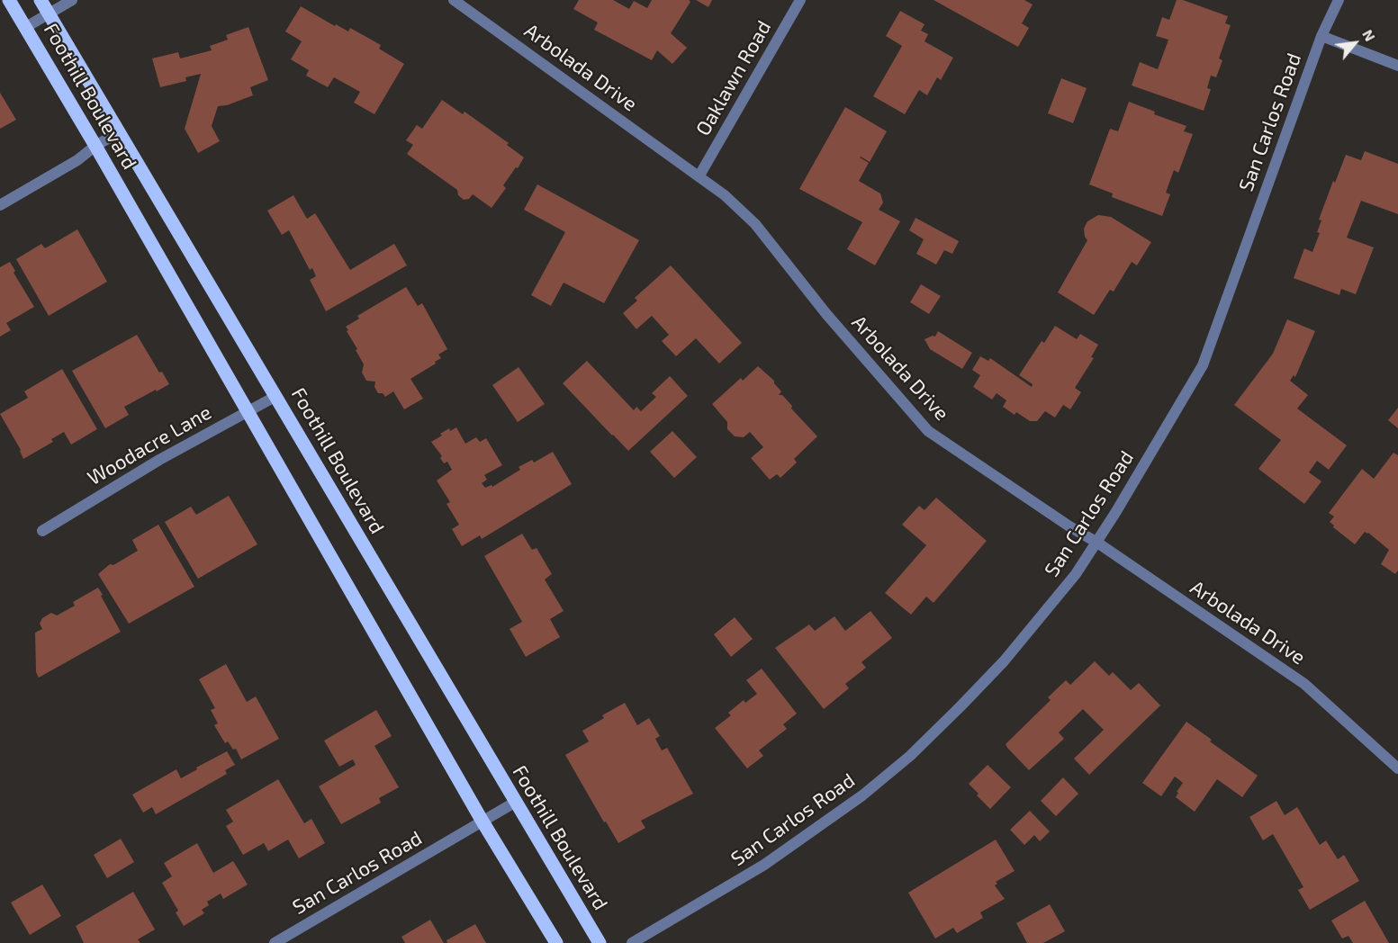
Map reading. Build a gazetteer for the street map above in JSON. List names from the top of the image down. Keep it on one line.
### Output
{"streets":{"main road":["Foothill Boulevard"],"street":["Arbolada Drive","Oaklawn Road","San Carlos Road","Woodacre Lane"]},"crossings":[["Arbolada Drive","Oaklawn Road"],["Arbolada Drive","San Carlos Road"],["Foothill Boulevard","San Carlos Road"],["Foothill Boulevard","Woodacre Lane"]],"north":"top right"}
